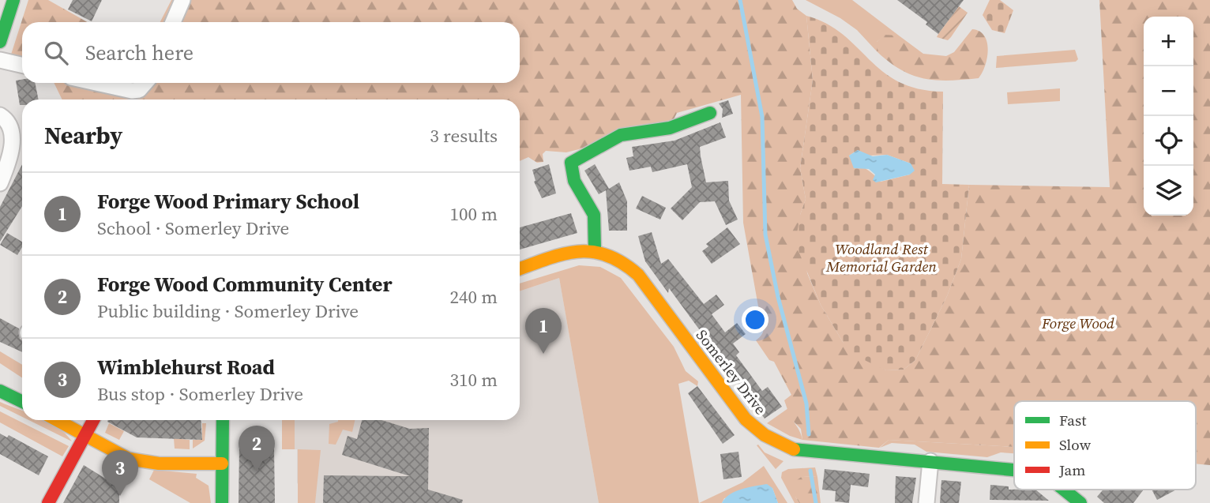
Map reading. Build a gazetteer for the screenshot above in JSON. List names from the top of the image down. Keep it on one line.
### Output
{"streets":{"street":["Somerley Drive"]},"parks":["Woodland Rest Memorial Garden","Forge Wood"],"legend":["Fast","Slow","Jam"],"page":{"map_buttons":["+","−"],"search":"Search here","heading":["Nearby","3 results"],"list":[{"mark":"1","name":"Forge Wood Primary School","note":"School · Somerley Drive","value":"100 m"},{"mark":"2","name":"Forge Wood Community Center","note":"Public building · Somerley Drive","value":"240 m"},{"mark":"3","name":"Wimblehurst Road","note":"Bus stop · Somerley Drive","value":"310 m"}],"pins":["1","2","3"]}}
